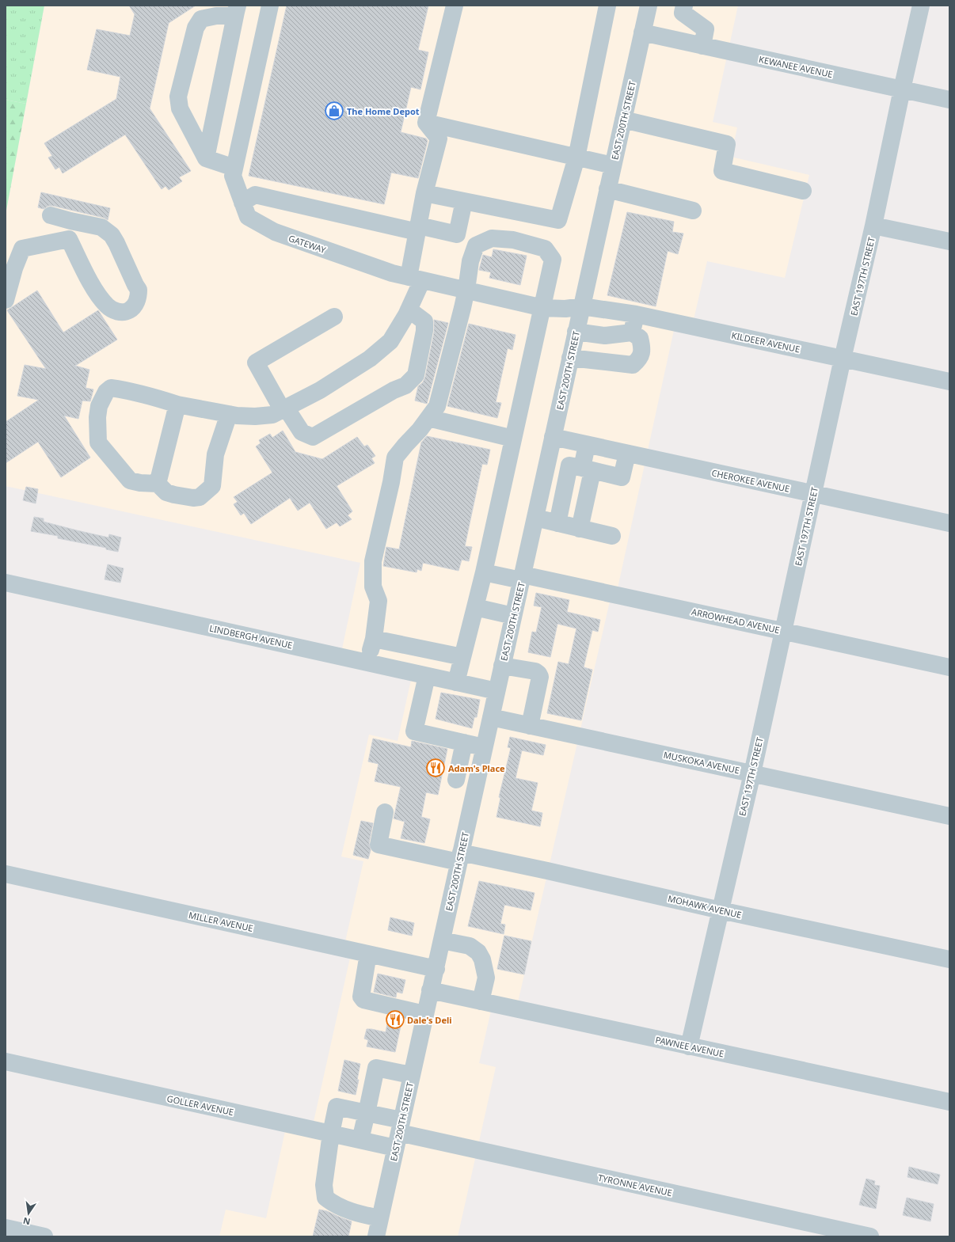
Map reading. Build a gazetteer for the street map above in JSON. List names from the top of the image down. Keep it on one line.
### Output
{"streets":{"street":["KEWANEE AVENUE","EAST 200TH STREET","GATEWAY","EAST 197TH STREET","KILDEER AVENUE","CHEROKEE AVENUE","ARROWHEAD AVENUE","LINDBERGH AVENUE","MUSKOKA AVENUE","MOHAWK AVENUE","MILLER AVENUE","PAWNEE AVENUE","GOLLER AVENUE","TYRONNE AVENUE"]},"crossings":[["KEWANEE AVENUE","EAST 200TH STREET"],["KEWANEE AVENUE","EAST 197TH STREET"],["EAST 200TH STREET","GATEWAY"],["EAST 200TH STREET","KILDEER AVENUE"],["EAST 200TH STREET","CHEROKEE AVENUE"],["EAST 200TH STREET","ARROWHEAD AVENUE"],["EAST 200TH STREET","LINDBERGH AVENUE"],["EAST 200TH STREET","MUSKOKA AVENUE"],["EAST 200TH STREET","MOHAWK AVENUE"],["EAST 200TH STREET","MILLER AVENUE"],["EAST 200TH STREET","PAWNEE AVENUE"],["EAST 200TH STREET","GOLLER AVENUE"],["EAST 200TH STREET","TYRONNE AVENUE"],["GATEWAY","KILDEER AVENUE"],["EAST 197TH STREET","KILDEER AVENUE"],["EAST 197TH STREET","CHEROKEE AVENUE"],["EAST 197TH STREET","ARROWHEAD AVENUE"],["EAST 197TH STREET","MUSKOKA AVENUE"],["EAST 197TH STREET","MOHAWK AVENUE"],["EAST 197TH STREET","PAWNEE AVENUE"],["GOLLER AVENUE","TYRONNE AVENUE"]],"places":{"shop":["The Home Depot"],"restaurant":["Adam's Place","Dale's Deli"]},"north":"bottom"}
